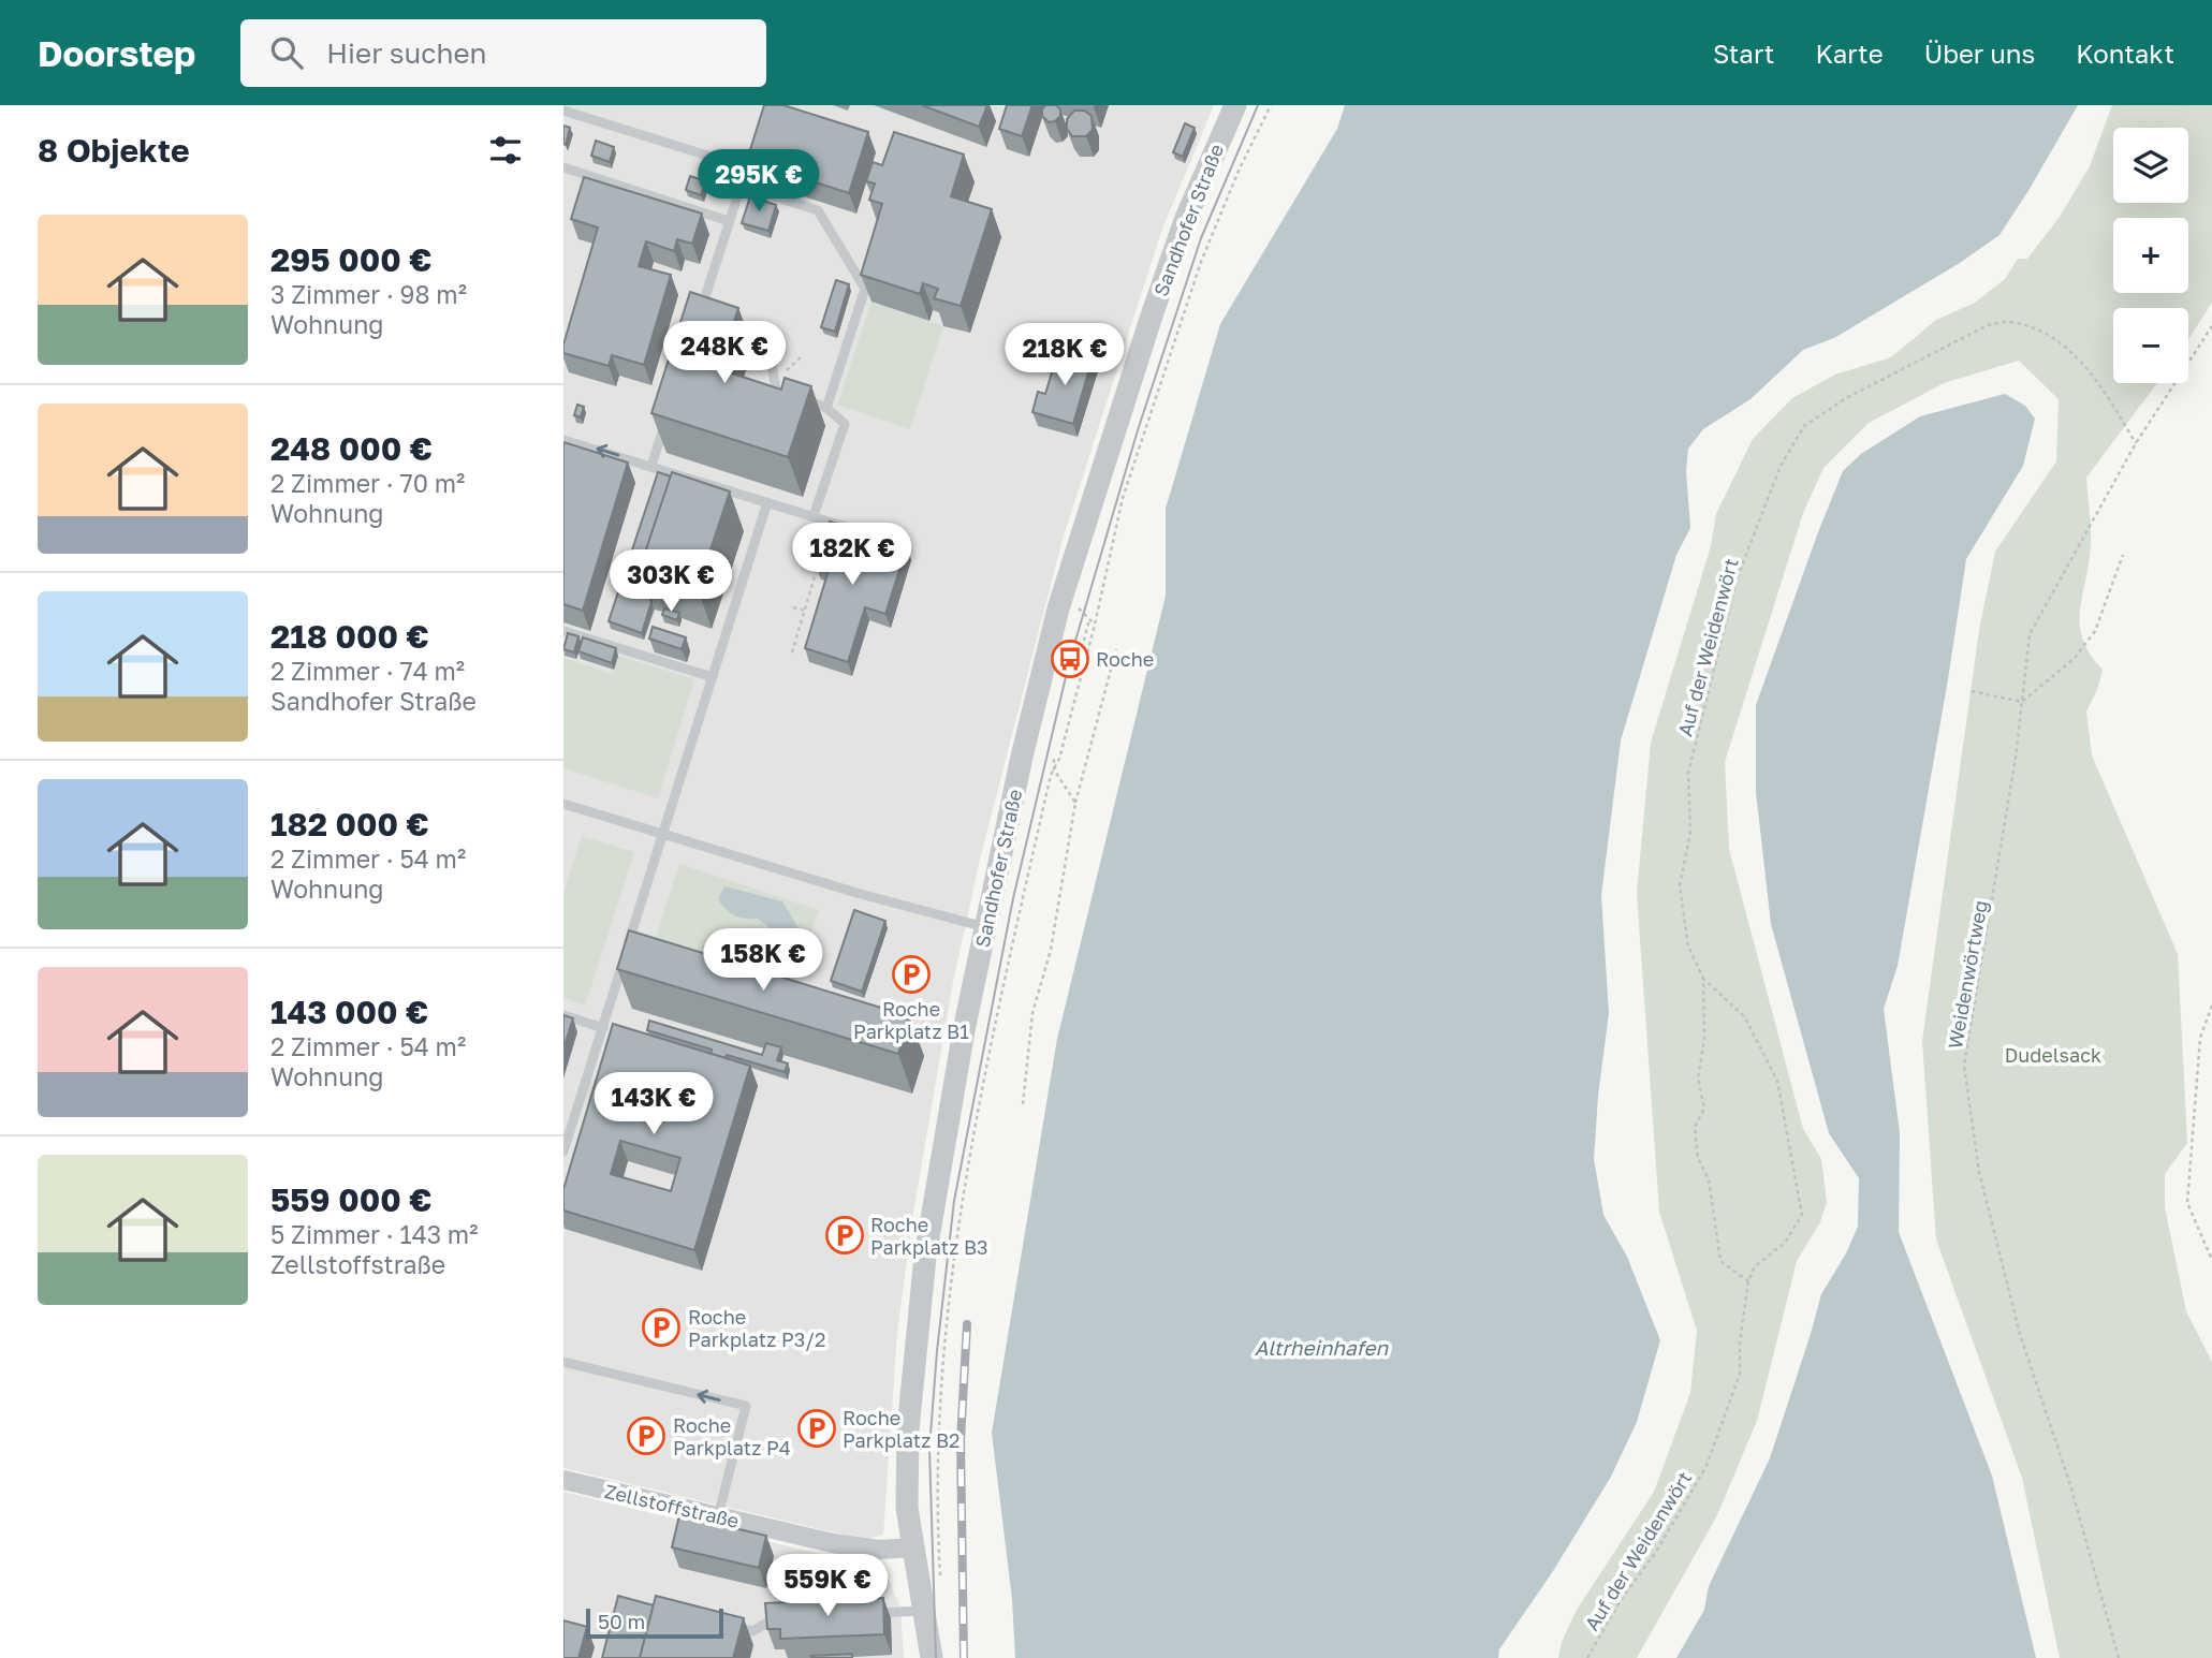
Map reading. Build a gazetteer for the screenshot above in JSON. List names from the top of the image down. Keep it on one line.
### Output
{"streets":{"street":["Sandhofer Straße","Zellstoffstraße"],"path":["Auf der Weidenwört","Weidenwörtweg"]},"crossings":[["Sandhofer Straße","Zellstoffstraße"],["Auf der Weidenwört","Weidenwörtweg"]],"water":["Altrheinhafen"],"parks":["Dudelsack"],"places":{"bus stop":["Roche"],"parking":["Roche Parkplatz B1","Roche Parkplatz B3","Roche Parkplatz P3/2","Roche Parkplatz B2","Roche Parkplatz P4"]},"scale_bar":"50 m","page":{"header":"Doorstep","search":"Hier suchen","nav":["Start","Karte","Über uns","Kontakt"],"heading":"8 Objekte","map_buttons":["+","−"],"price":["295K €","248K €","218K €","182K €","303K €","158K €","143K €","559K €"],"list":[{"name":"295 000 €","note":"3 Zimmer · 98 m² · Wohnung"},{"name":"248 000 €","note":"2 Zimmer · 70 m² · Wohnung"},{"name":"218 000 €","note":"2 Zimmer · 74 m² · Sandhofer Straße"},{"name":"182 000 €","note":"2 Zimmer · 54 m² · Wohnung"},{"name":"143 000 €","note":"2 Zimmer · 54 m² · Wohnung"},{"name":"559 000 €","note":"5 Zimmer · 143 m² · Zellstoffstraße"}],"scale":"50 m"}}
